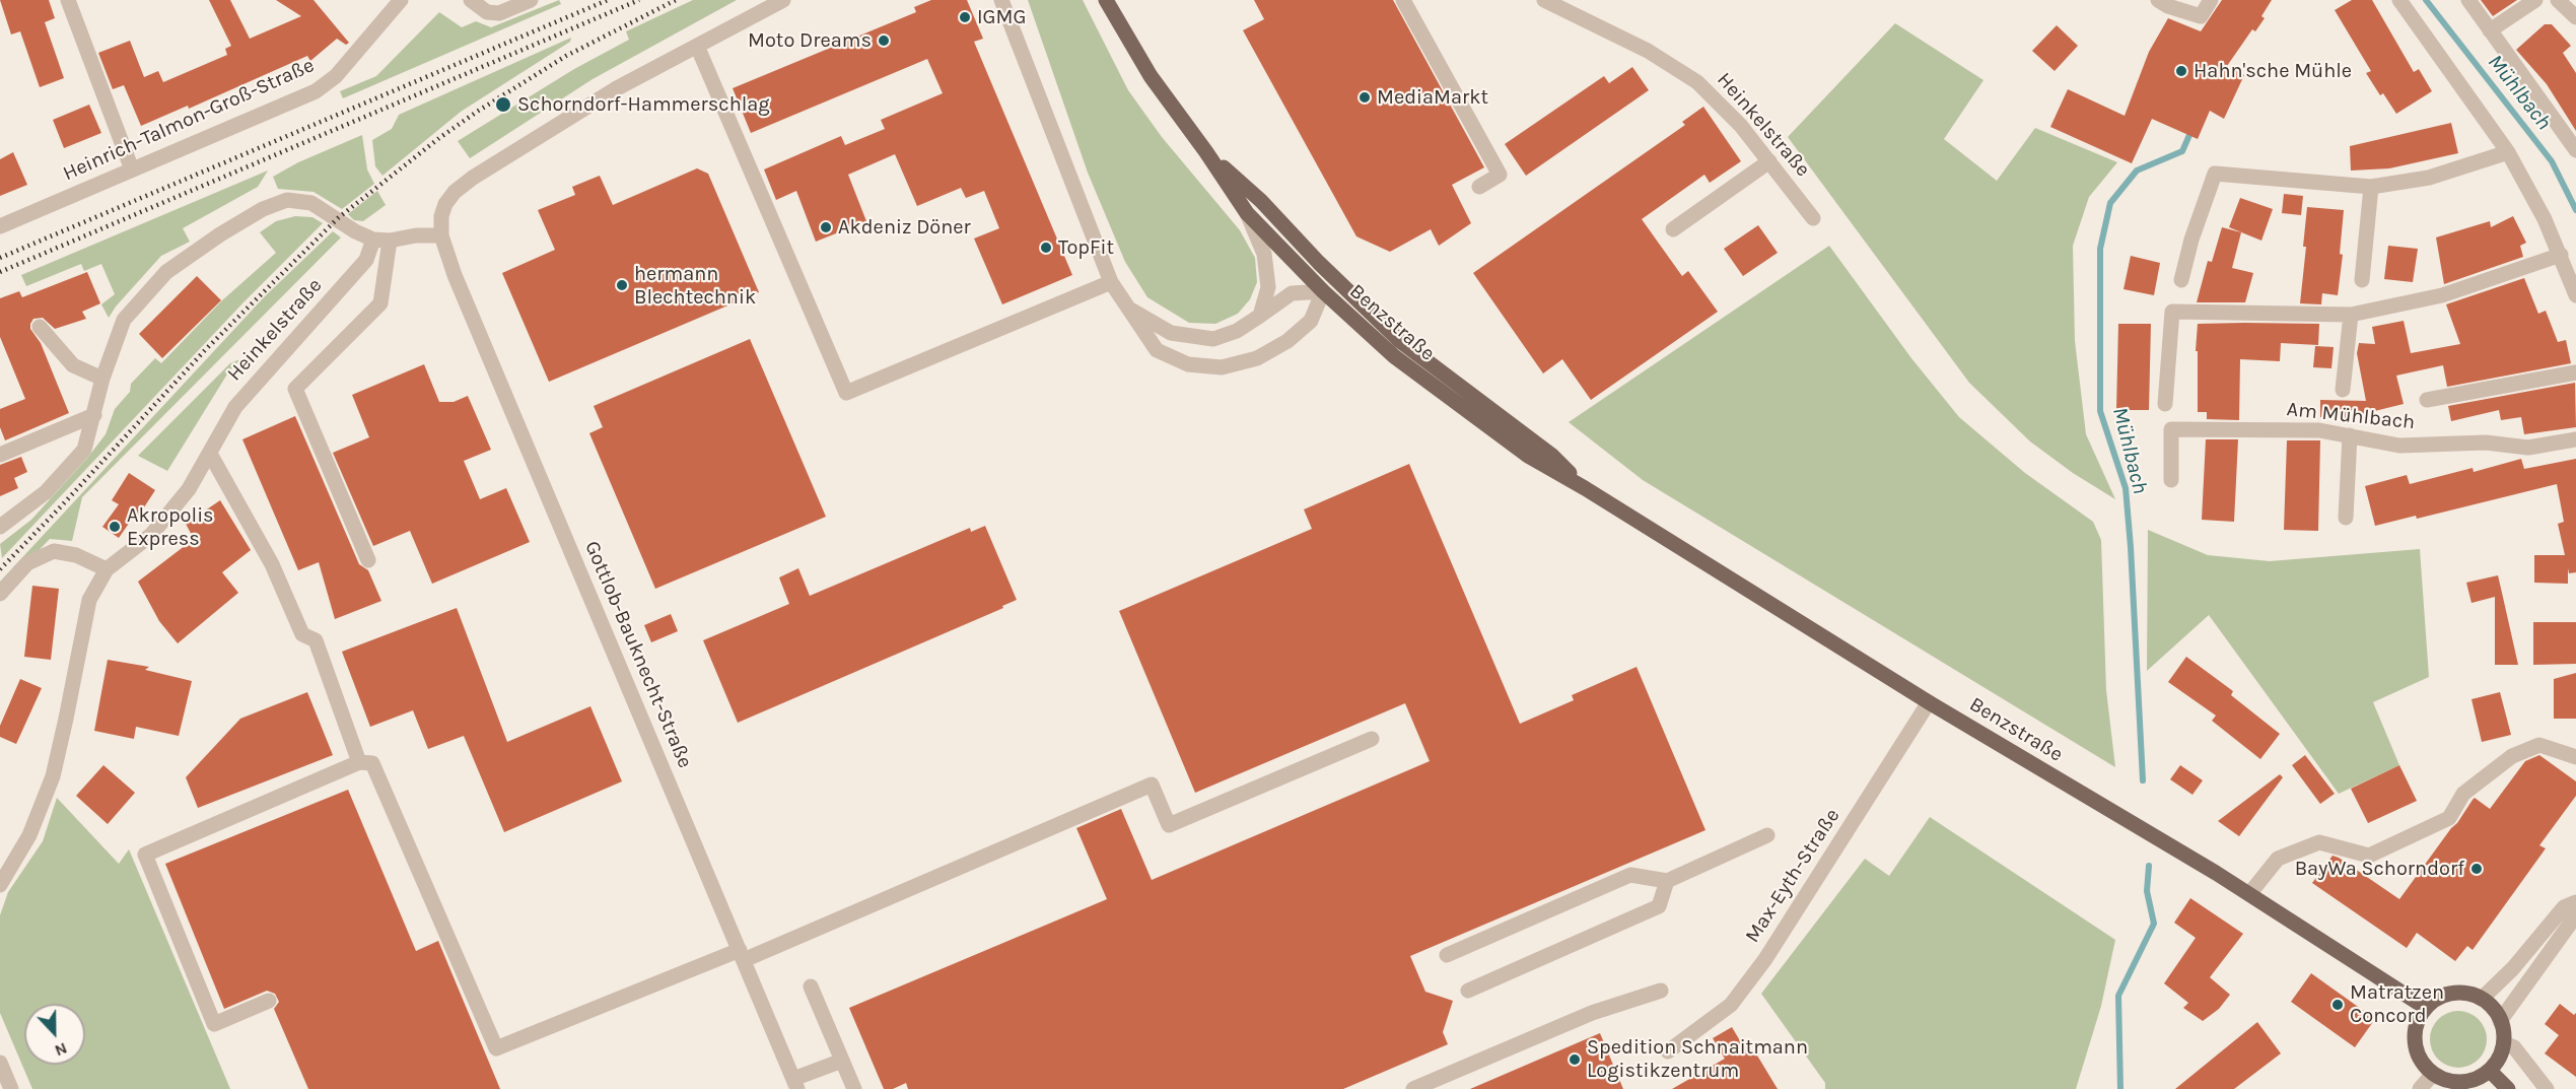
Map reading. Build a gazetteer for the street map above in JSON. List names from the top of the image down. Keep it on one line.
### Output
{"streets":{"main road":["Benzstraße"],"street":["Heinrich-Talmon-Groß-Straße","Heinkelstraße","Am Mühlbach","Gottlob-Bauknecht-Straße","Max-Eyth-Straße"]},"crossings":[["Benzstraße","Max-Eyth-Straße"]],"water":["Mühlbach"],"places":["IGMG","Moto Dreams","Hahn'sche Mühle","MediaMarkt","Schorndorf-Hammerschlag","Akdeniz Döner","TopFit","hermann Blechtechnik","Akropolis Express","BayWa Schorndorf","Matratzen Concord","Spedition Schnaitmann Logistikzentrum"],"north":"bottom"}
